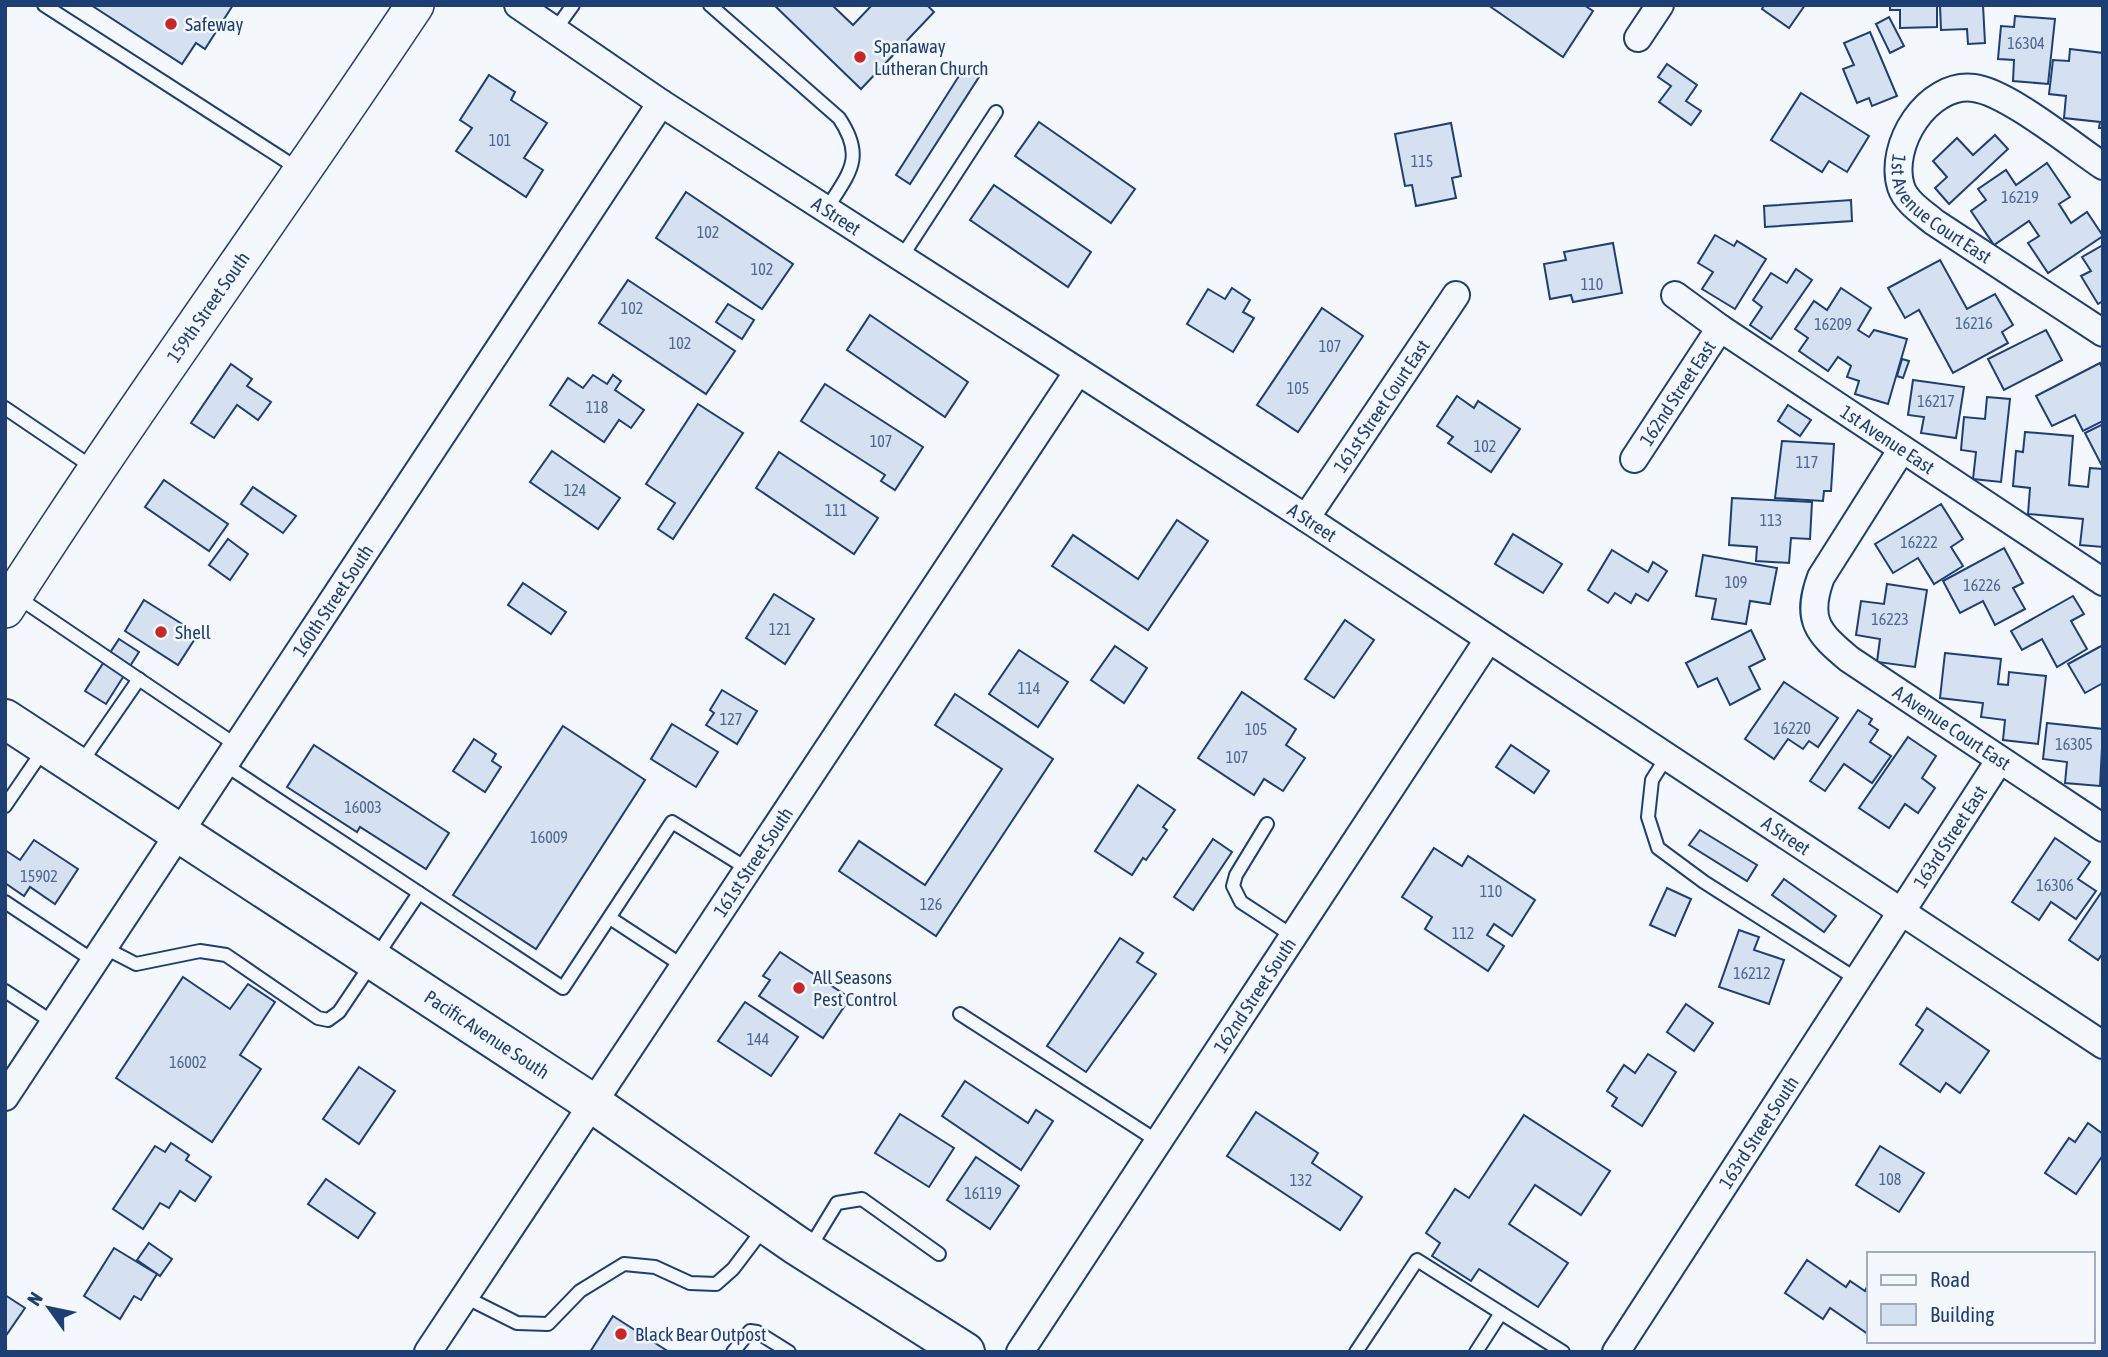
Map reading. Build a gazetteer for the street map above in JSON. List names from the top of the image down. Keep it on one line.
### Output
{"streets":{"main road":["Pacific Avenue South"],"street":["1st Avenue Court East","A Street","159th Street South","162nd Street East","161st Street Court East","1st Avenue East","160th Street South","A Avenue Court East","163rd Street East","161st Street South","162nd Street South","163rd Street South"]},"crossings":[["A Street","161st Street Court East"],["A Street","160th Street South"],["A Street","163rd Street East"],["A Street","161st Street South"],["A Street","162nd Street South"],["A Street","163rd Street South"],["162nd Street East","1st Avenue East"],["1st Avenue East","A Avenue Court East"],["160th Street South","Pacific Avenue South"],["A Avenue Court East","163rd Street East"],["163rd Street East","163rd Street South"],["161st Street South","Pacific Avenue South"]],"places":["Safeway","Spanaway Lutheran Church","Shell","All Seasons Pest Control","Black Bear Outpost"],"house_numbers":["16304","101","115","16219","102","102","110","102","16216","16209","102","107","105","16217","118","107","102","117","124","111","113","16222","109","16226","16223","121","114","127","16220","105","16305","107","16003","16009","15902","16306","110","126","112","16212","144","16002","108","132","16119"],"legend":["Road","Building"],"north":"top left"}
